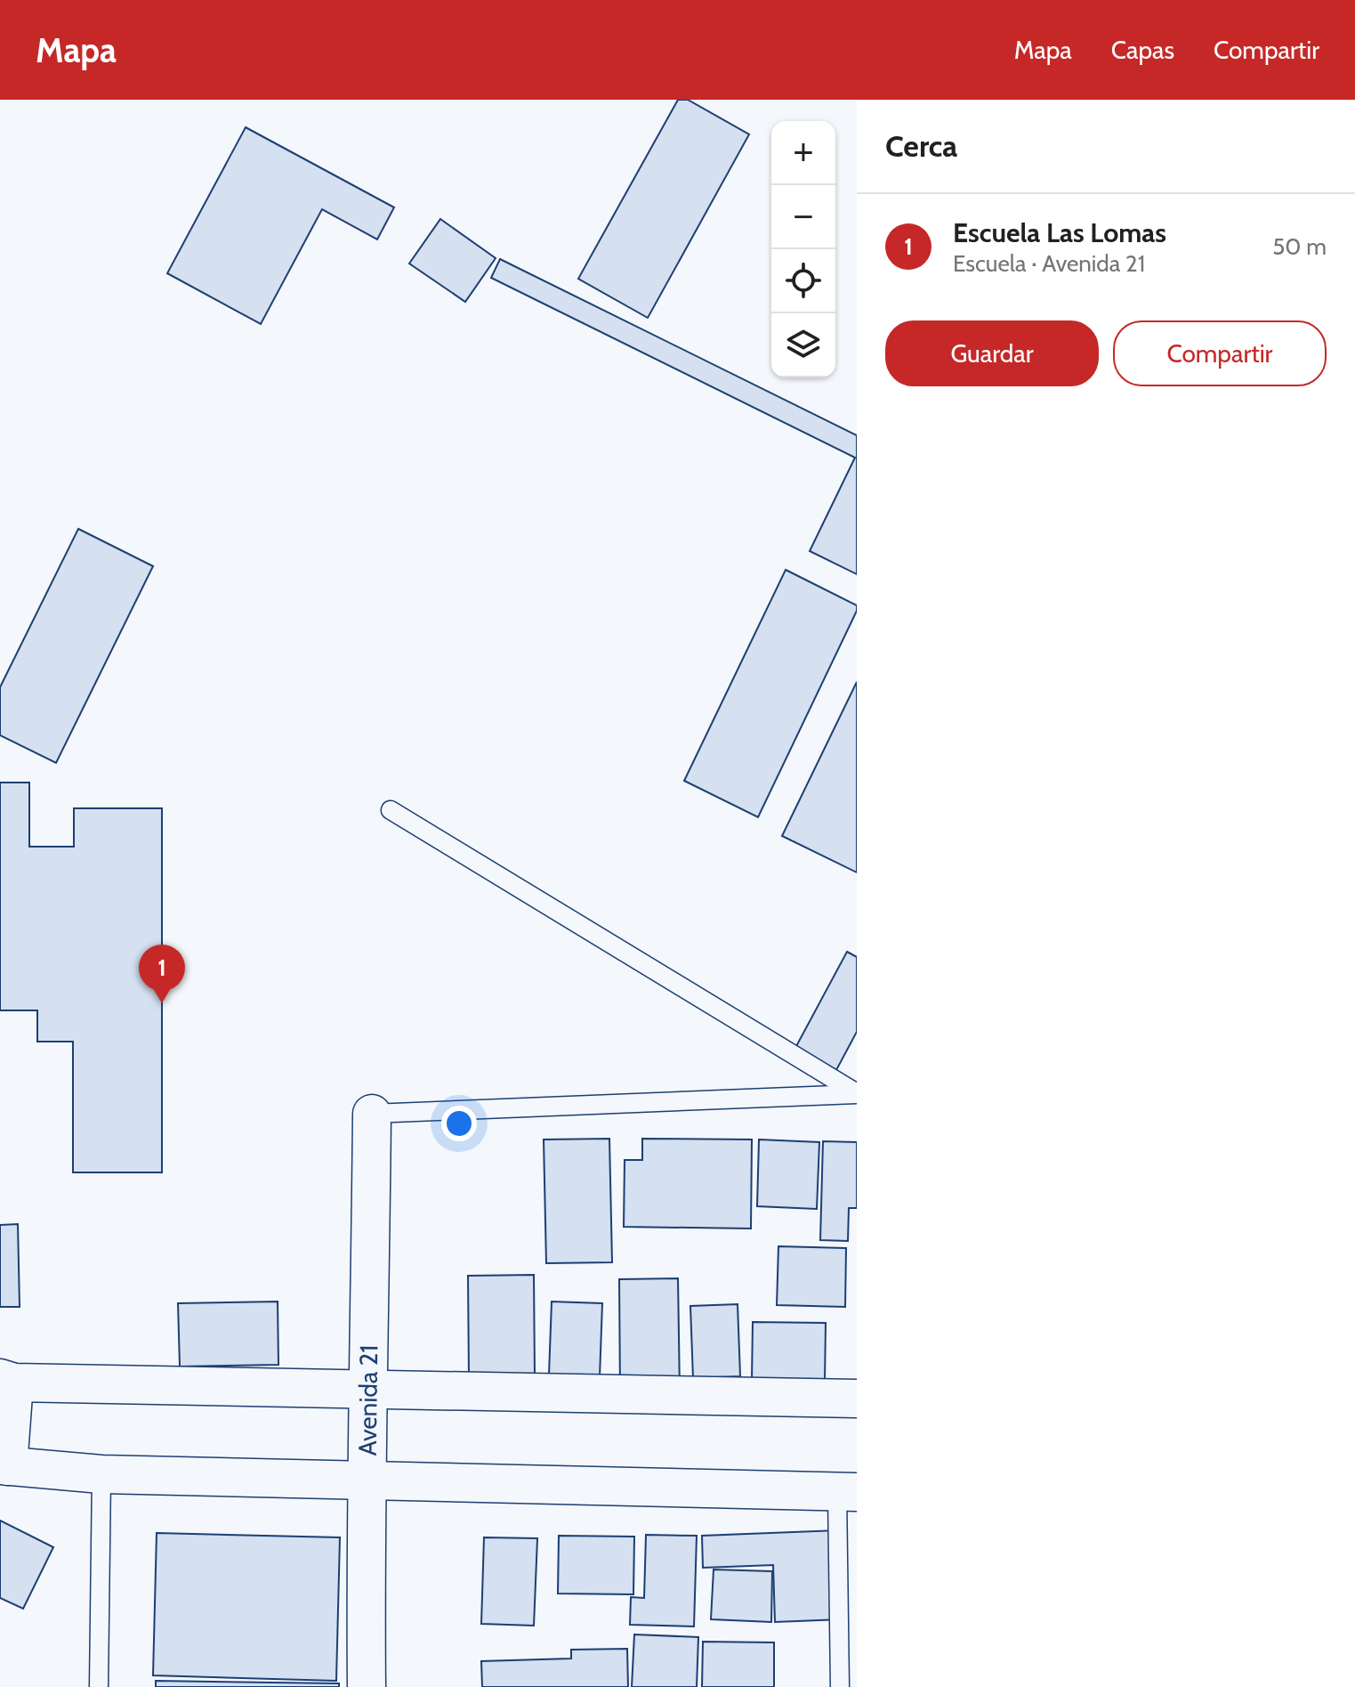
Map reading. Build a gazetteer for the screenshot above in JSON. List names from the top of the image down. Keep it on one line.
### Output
{"streets":{"street":["Avenida 21"]},"page":{"header":"Mapa","nav":["Mapa","Capas","Compartir"],"heading":"Cerca","map_buttons":["+","−"],"list":[{"mark":"1","name":"Escuela Las Lomas","note":"Escuela · Avenida 21","value":"50 m"}],"buttons":["Guardar","Compartir"],"pins":"1"}}
